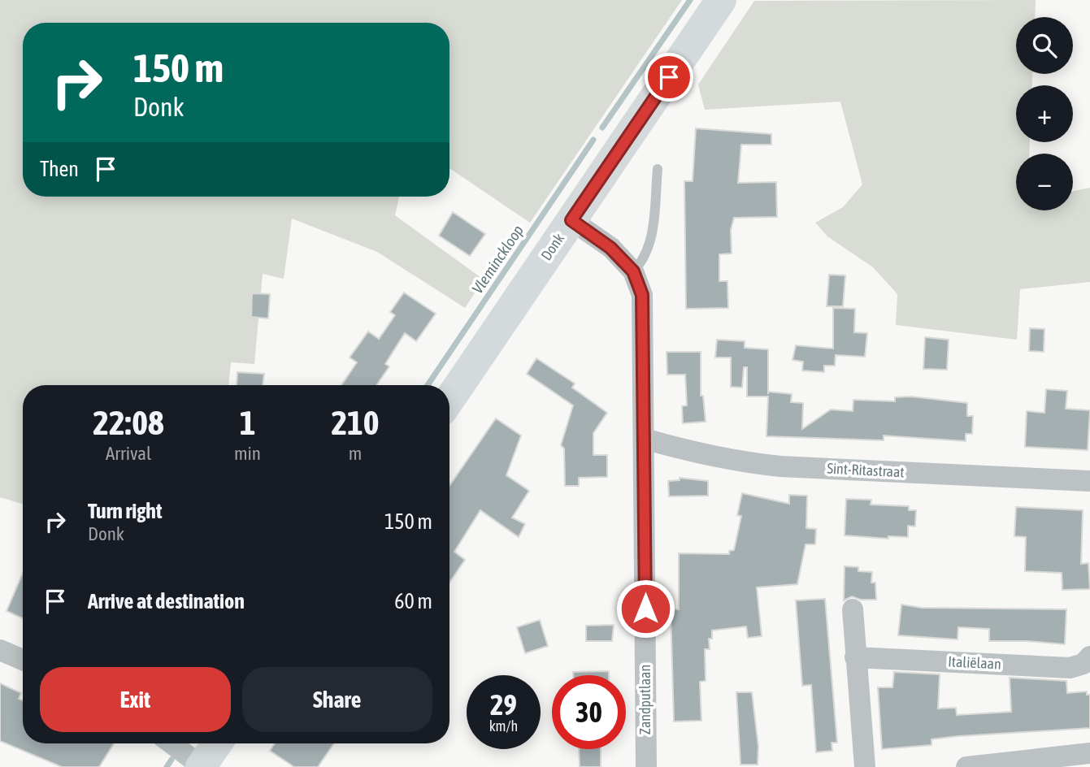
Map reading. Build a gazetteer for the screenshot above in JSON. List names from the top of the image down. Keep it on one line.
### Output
{"streets":{"main road":["Donk"],"street":["Sint-Ritastraat","Italiëlaan","Zandputlaan"]},"crossings":[["Donk","Zandputlaan"],["Sint-Ritastraat","Zandputlaan"]],"water":["Vleminckloop"],"page":{"map_buttons":["+","−"],"turn":["150 m","Donk"],"then":"Then","eta":["22:08","Arrival","1","min","210","m"],"list":[{"name":"Turn right","note":"Donk","value":"150 m"},{"name":"Arrive at destination","value":"60 m"}],"buttons":["Exit","Share"],"speed":"29 km/h","limit":"30"}}
